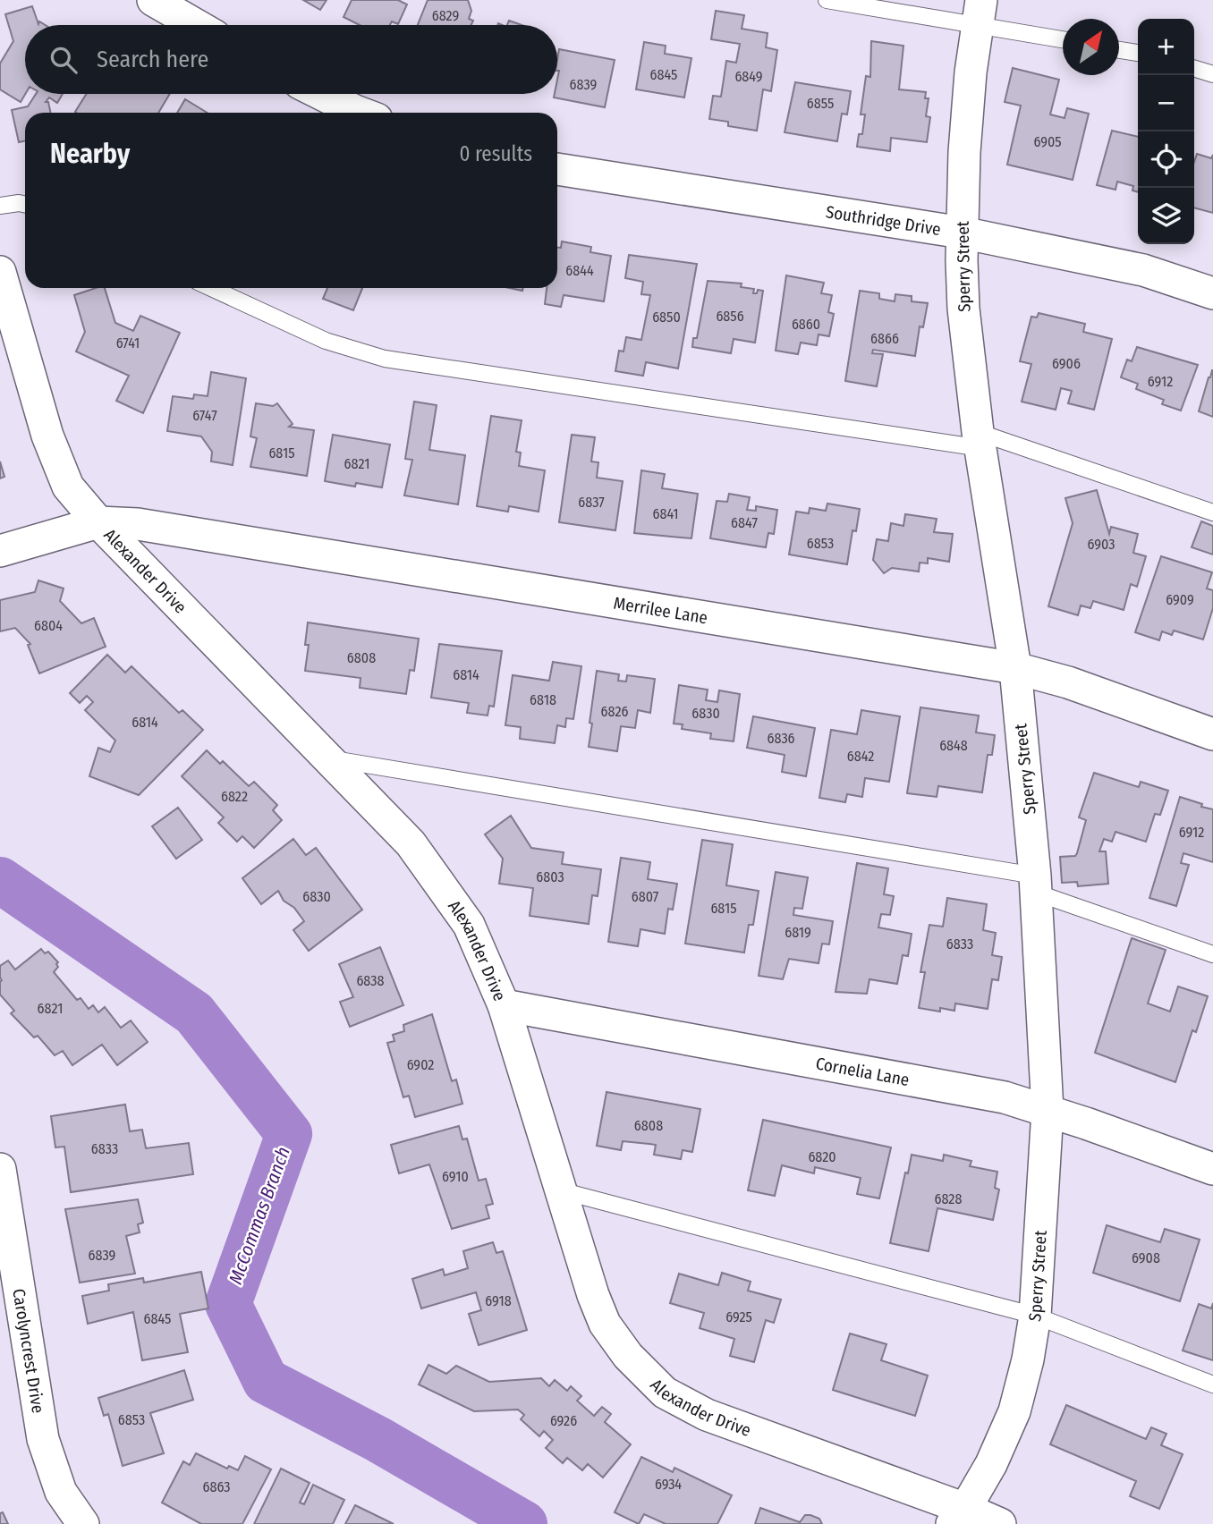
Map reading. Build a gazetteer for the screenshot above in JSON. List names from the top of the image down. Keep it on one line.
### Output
{"streets":{"street":["Southridge Drive","Sperry Street","Alexander Drive","Merrilee Lane","Cornelia Lane","Carolyncrest Drive"]},"crossings":[["Southridge Drive","Sperry Street"],["Sperry Street","Alexander Drive"],["Sperry Street","Merrilee Lane"],["Sperry Street","Cornelia Lane"],["Alexander Drive","Merrilee Lane"],["Alexander Drive","Cornelia Lane"]],"water":["McCommas Branch"],"house_numbers":["6829","6845","6849","6839","6855","6905","6844","6856","6850","6860","6866","6741","6906","6912","6747","6815","6821","6837","6841","6847","6853","6903","6909","6804","6808","6814","6818","6826","6830","6814","6836","6848","6842","6822","6912","6803","6830","6807","6815","6819","6833","6838","6821","6902","6808","6833","6820","6910","6828","6839","6908","6918","6925","6845","6853","6926","6934","6863"],"north":"top right","page":{"map_buttons":["+","−"],"search":"Search here","heading":["Nearby","0 results"]}}
